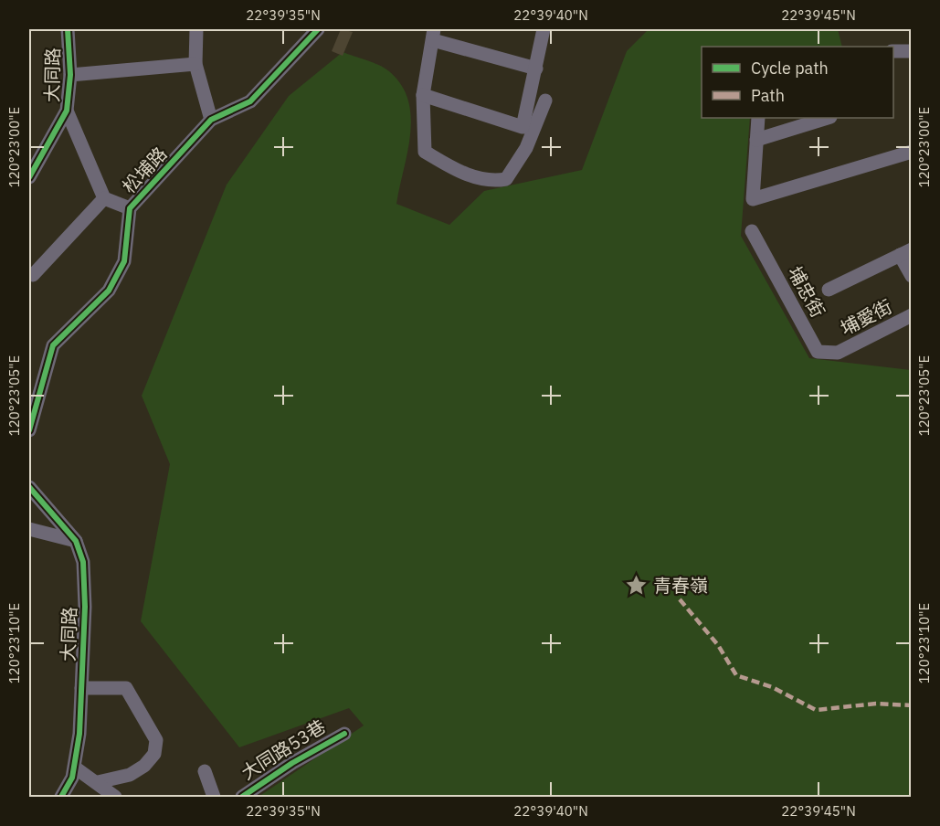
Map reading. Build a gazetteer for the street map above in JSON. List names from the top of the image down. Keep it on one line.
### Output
{"streets":{"street":["大同路","松埔路","埔忠街","埔愛街","大同路53巷"]},"crossings":[["埔忠街","埔愛街"]],"places":{"place":["青春嶺"]},"legend":["Cycle path","Path"],"coordinates":["22°39'35\"N","22°39'40\"N","22°39'45\"N","120°23'00\"E","120°23'05\"E","120°23'10\"E"]}
